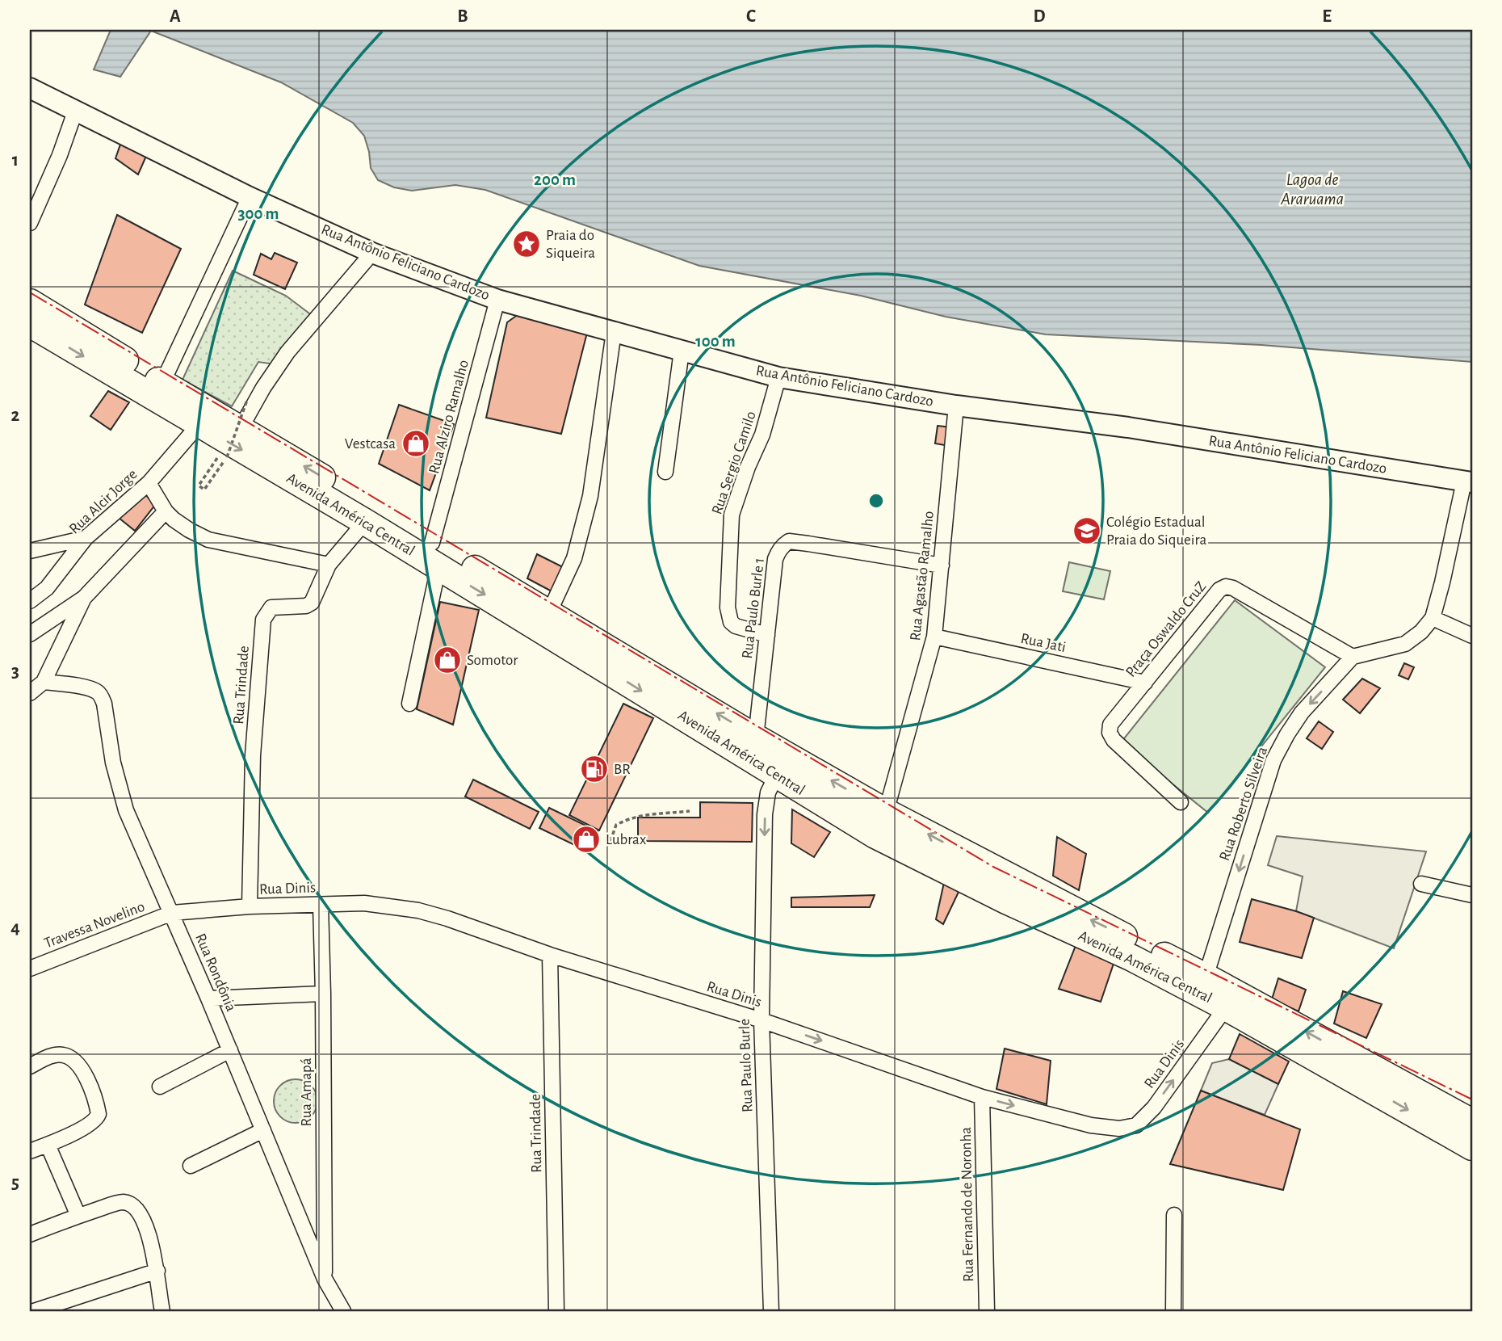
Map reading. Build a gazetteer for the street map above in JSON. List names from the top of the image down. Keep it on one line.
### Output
{"streets":{"highway":["Avenida América Central"],"street":["Rua Antônio Feliciano Cardozo","Rua Alziro Ramalho","Rua Sergio Camilo","Rua Alcir Jorge","Rua Agastão Ramalho","Rua Paulo Burle 1","Praça Oswaldo CruZ","Rua Jati","Rua Trindade","Rua Roberto Silveira","Rua Dinis","Travessa Novelino","Rua Rondônia","Rua Paulo Burle","Rua Amapá","Rua Fernando de Noronha"]},"crossings":[["Rua Antônio Feliciano Cardozo","Rua Alziro Ramalho"],["Rua Antônio Feliciano Cardozo","Rua Sergio Camilo"],["Rua Antônio Feliciano Cardozo","Rua Agastão Ramalho"],["Rua Alziro Ramalho","Avenida América Central"],["Rua Sergio Camilo","Rua Paulo Burle 1"],["Rua Alcir Jorge","Avenida América Central"],["Avenida América Central","Rua Agastão Ramalho"],["Avenida América Central","Rua Paulo Burle 1"],["Avenida América Central","Rua Trindade"],["Avenida América Central","Rua Roberto Silveira"],["Avenida América Central","Rua Dinis"],["Avenida América Central","Rua Paulo Burle"],["Rua Agastão Ramalho","Rua Paulo Burle 1"],["Rua Agastão Ramalho","Rua Jati"],["Praça Oswaldo CruZ","Rua Jati"],["Praça Oswaldo CruZ","Rua Roberto Silveira"],["Rua Trindade","Rua Dinis"],["Rua Dinis","Travessa Novelino"],["Rua Dinis","Rua Rondônia"],["Rua Dinis","Rua Paulo Burle"],["Rua Dinis","Rua Amapá"],["Rua Dinis","Rua Fernando de Noronha"],["Travessa Novelino","Rua Rondônia"],["Rua Rondônia","Rua Amapá"]],"one_way":["Rua Roberto Silveira","Rua Dinis","Rua Paulo Burle"],"water":["Lagoa de Araruama"],"places":{"place":["Praia do Siqueira"],"shop":["Vestcasa","Somotor","Lubrax"],"school or university":["Colégio Estadual Praia do Siqueira"],"fuel station":["BR"]},"grid":{"columns":["A","B","C","D","E"],"rows":["1","2","3","4","5"]},"rings":["200 m","300 m","100 m"]}
